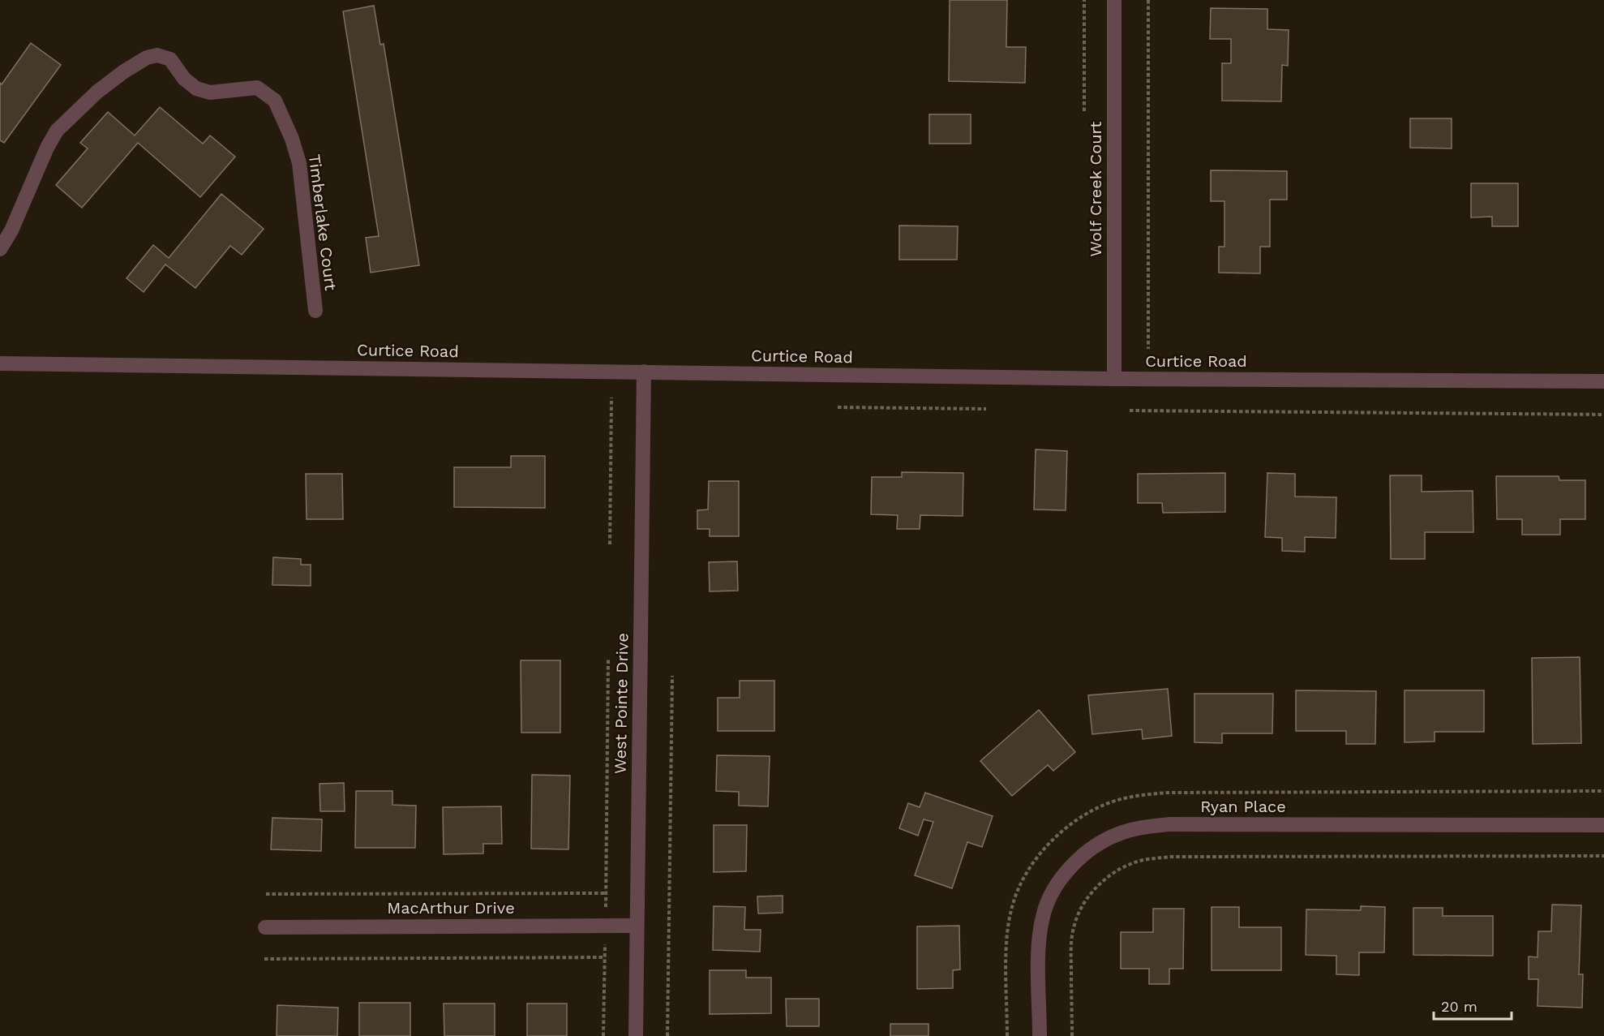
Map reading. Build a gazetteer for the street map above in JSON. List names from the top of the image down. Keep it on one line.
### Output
{"streets":{"street":["Wolf Creek Court","Timberlake Court","Curtice Road","West Pointe Drive","Ryan Place","MacArthur Drive"]},"crossings":[["Wolf Creek Court","Curtice Road"],["Curtice Road","West Pointe Drive"],["West Pointe Drive","MacArthur Drive"]],"scale_bar":"20 m"}
